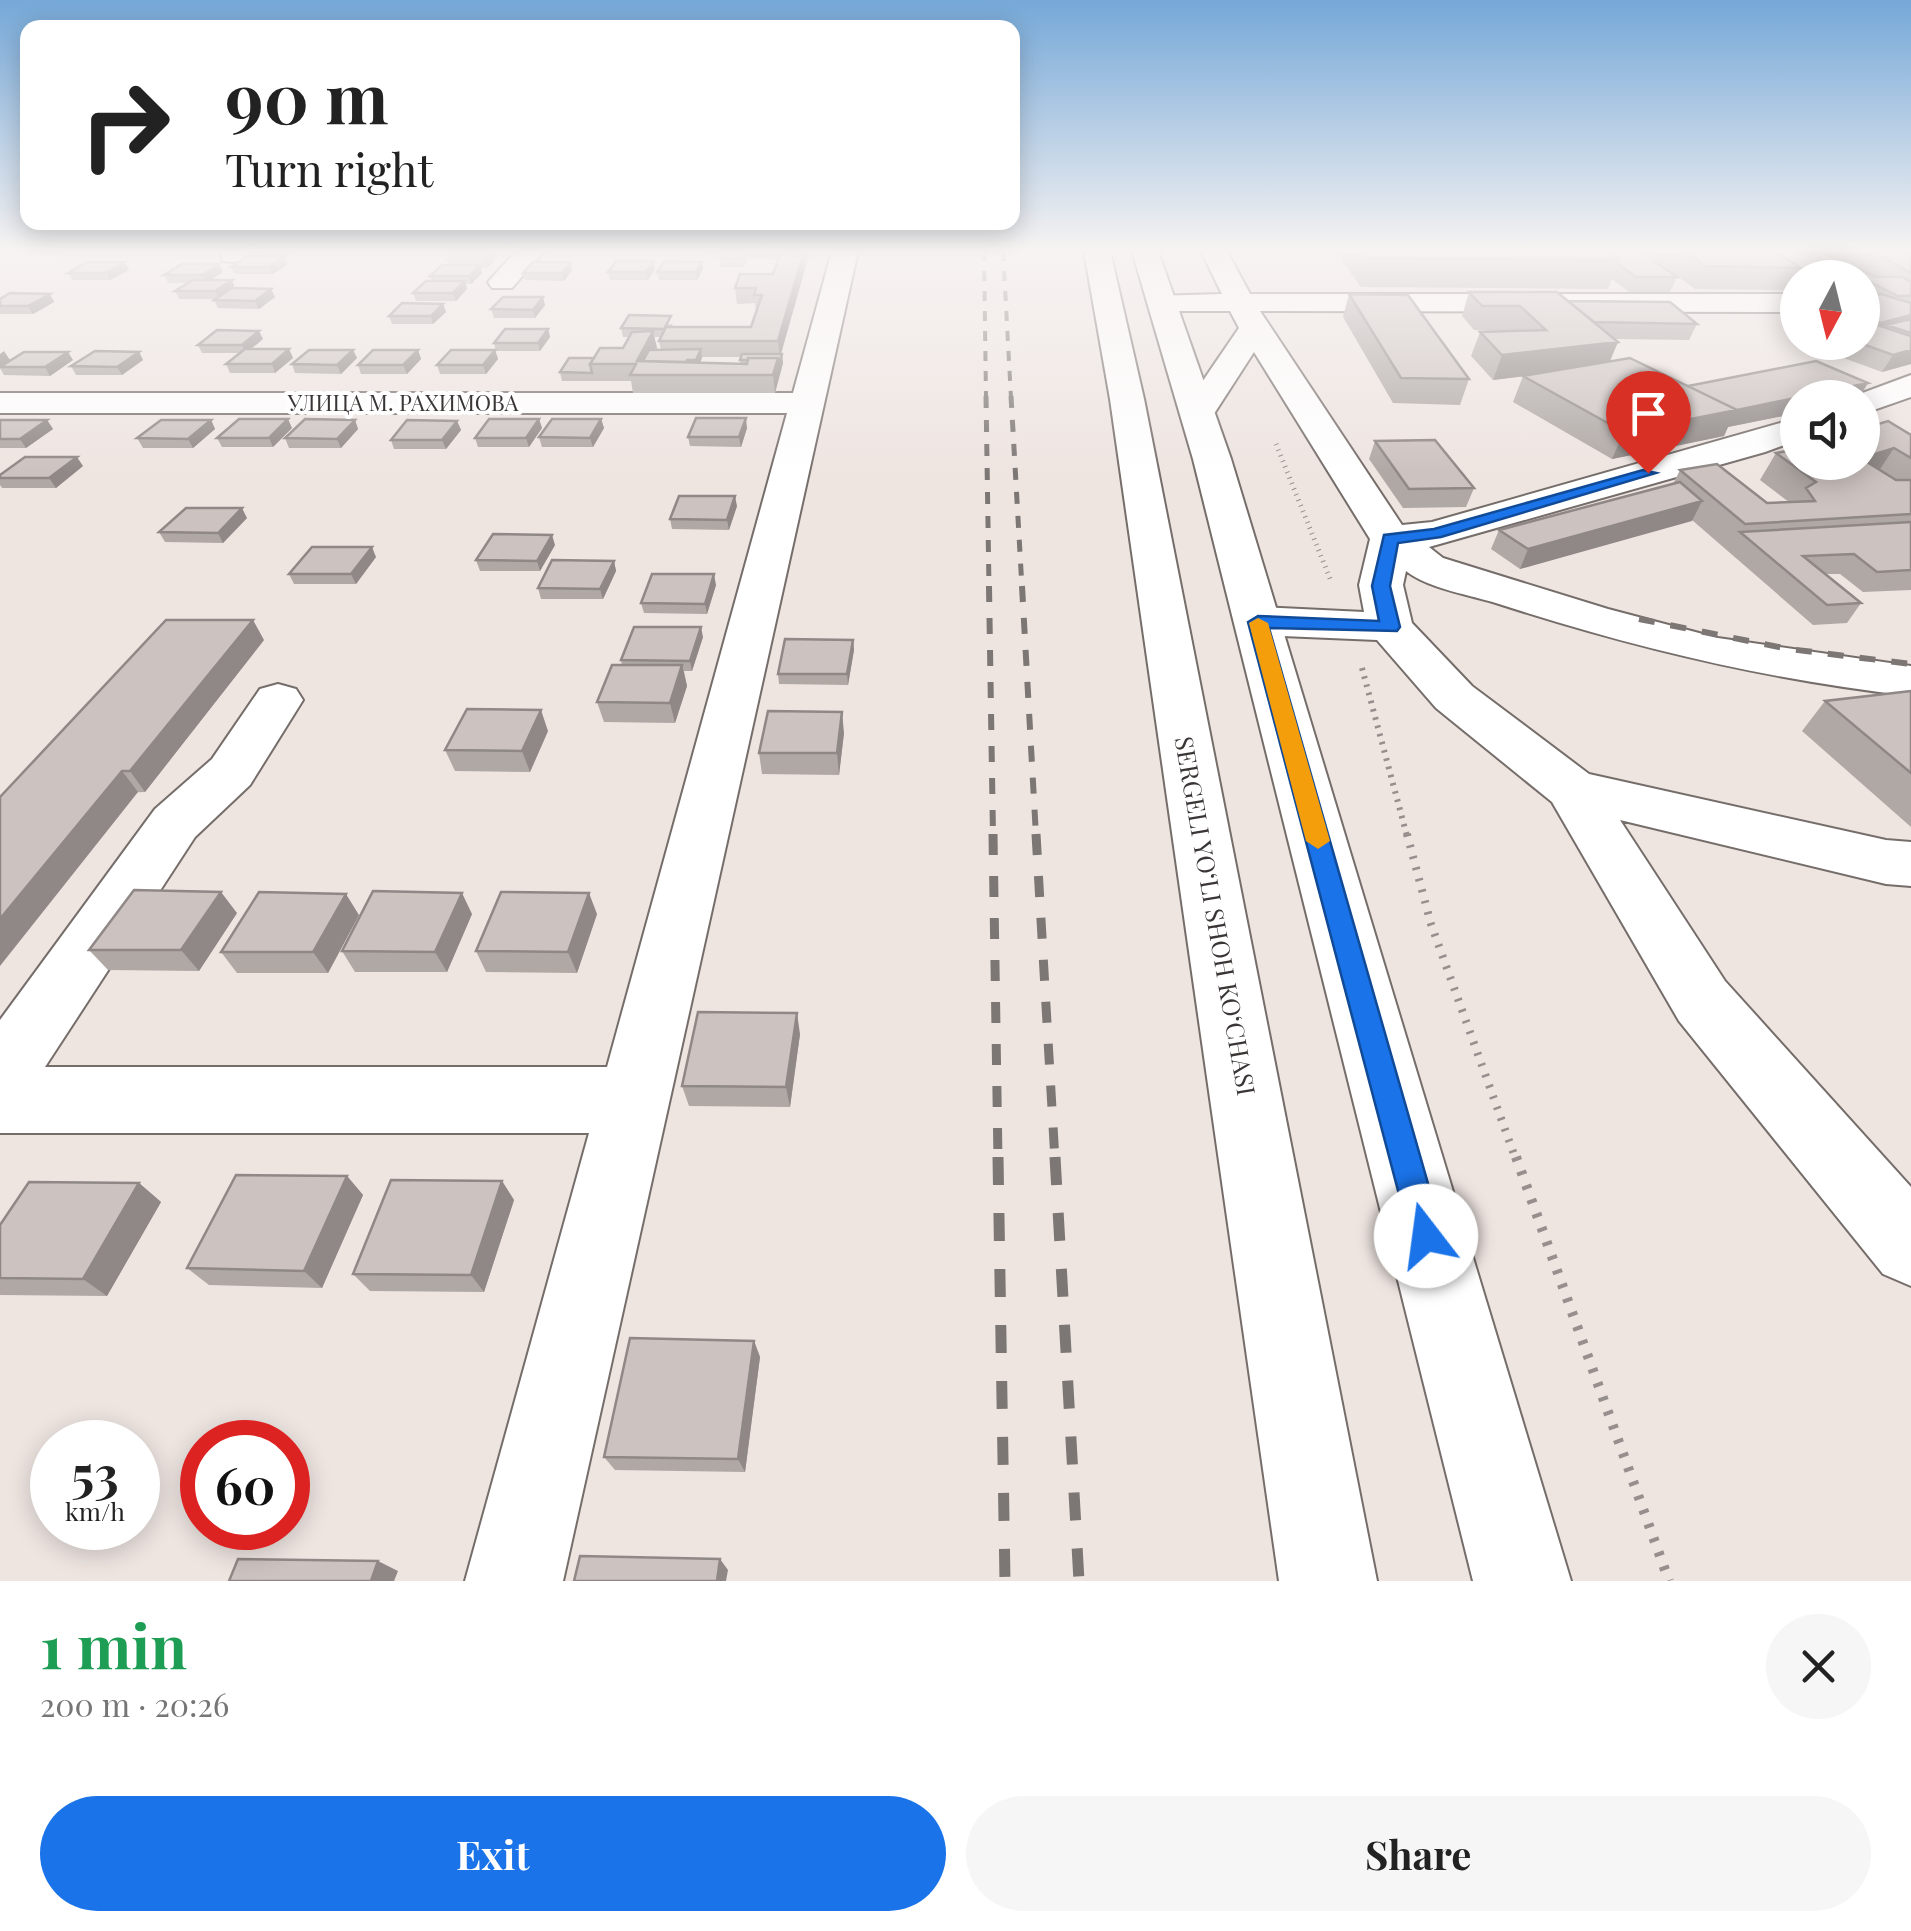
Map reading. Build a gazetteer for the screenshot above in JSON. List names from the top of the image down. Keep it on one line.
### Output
{"streets":{"main road":["УЛИЦА М. РАХИМОВА","SERGELI YO‘LI SHOH KO‘CHASI"]},"north":"bottom","page":{"turn":["90 m","Turn right"],"speed":"53 km/h","limit":"60","heading":["1 min","200 m · 20:26"],"buttons":["Exit","Share"]}}
